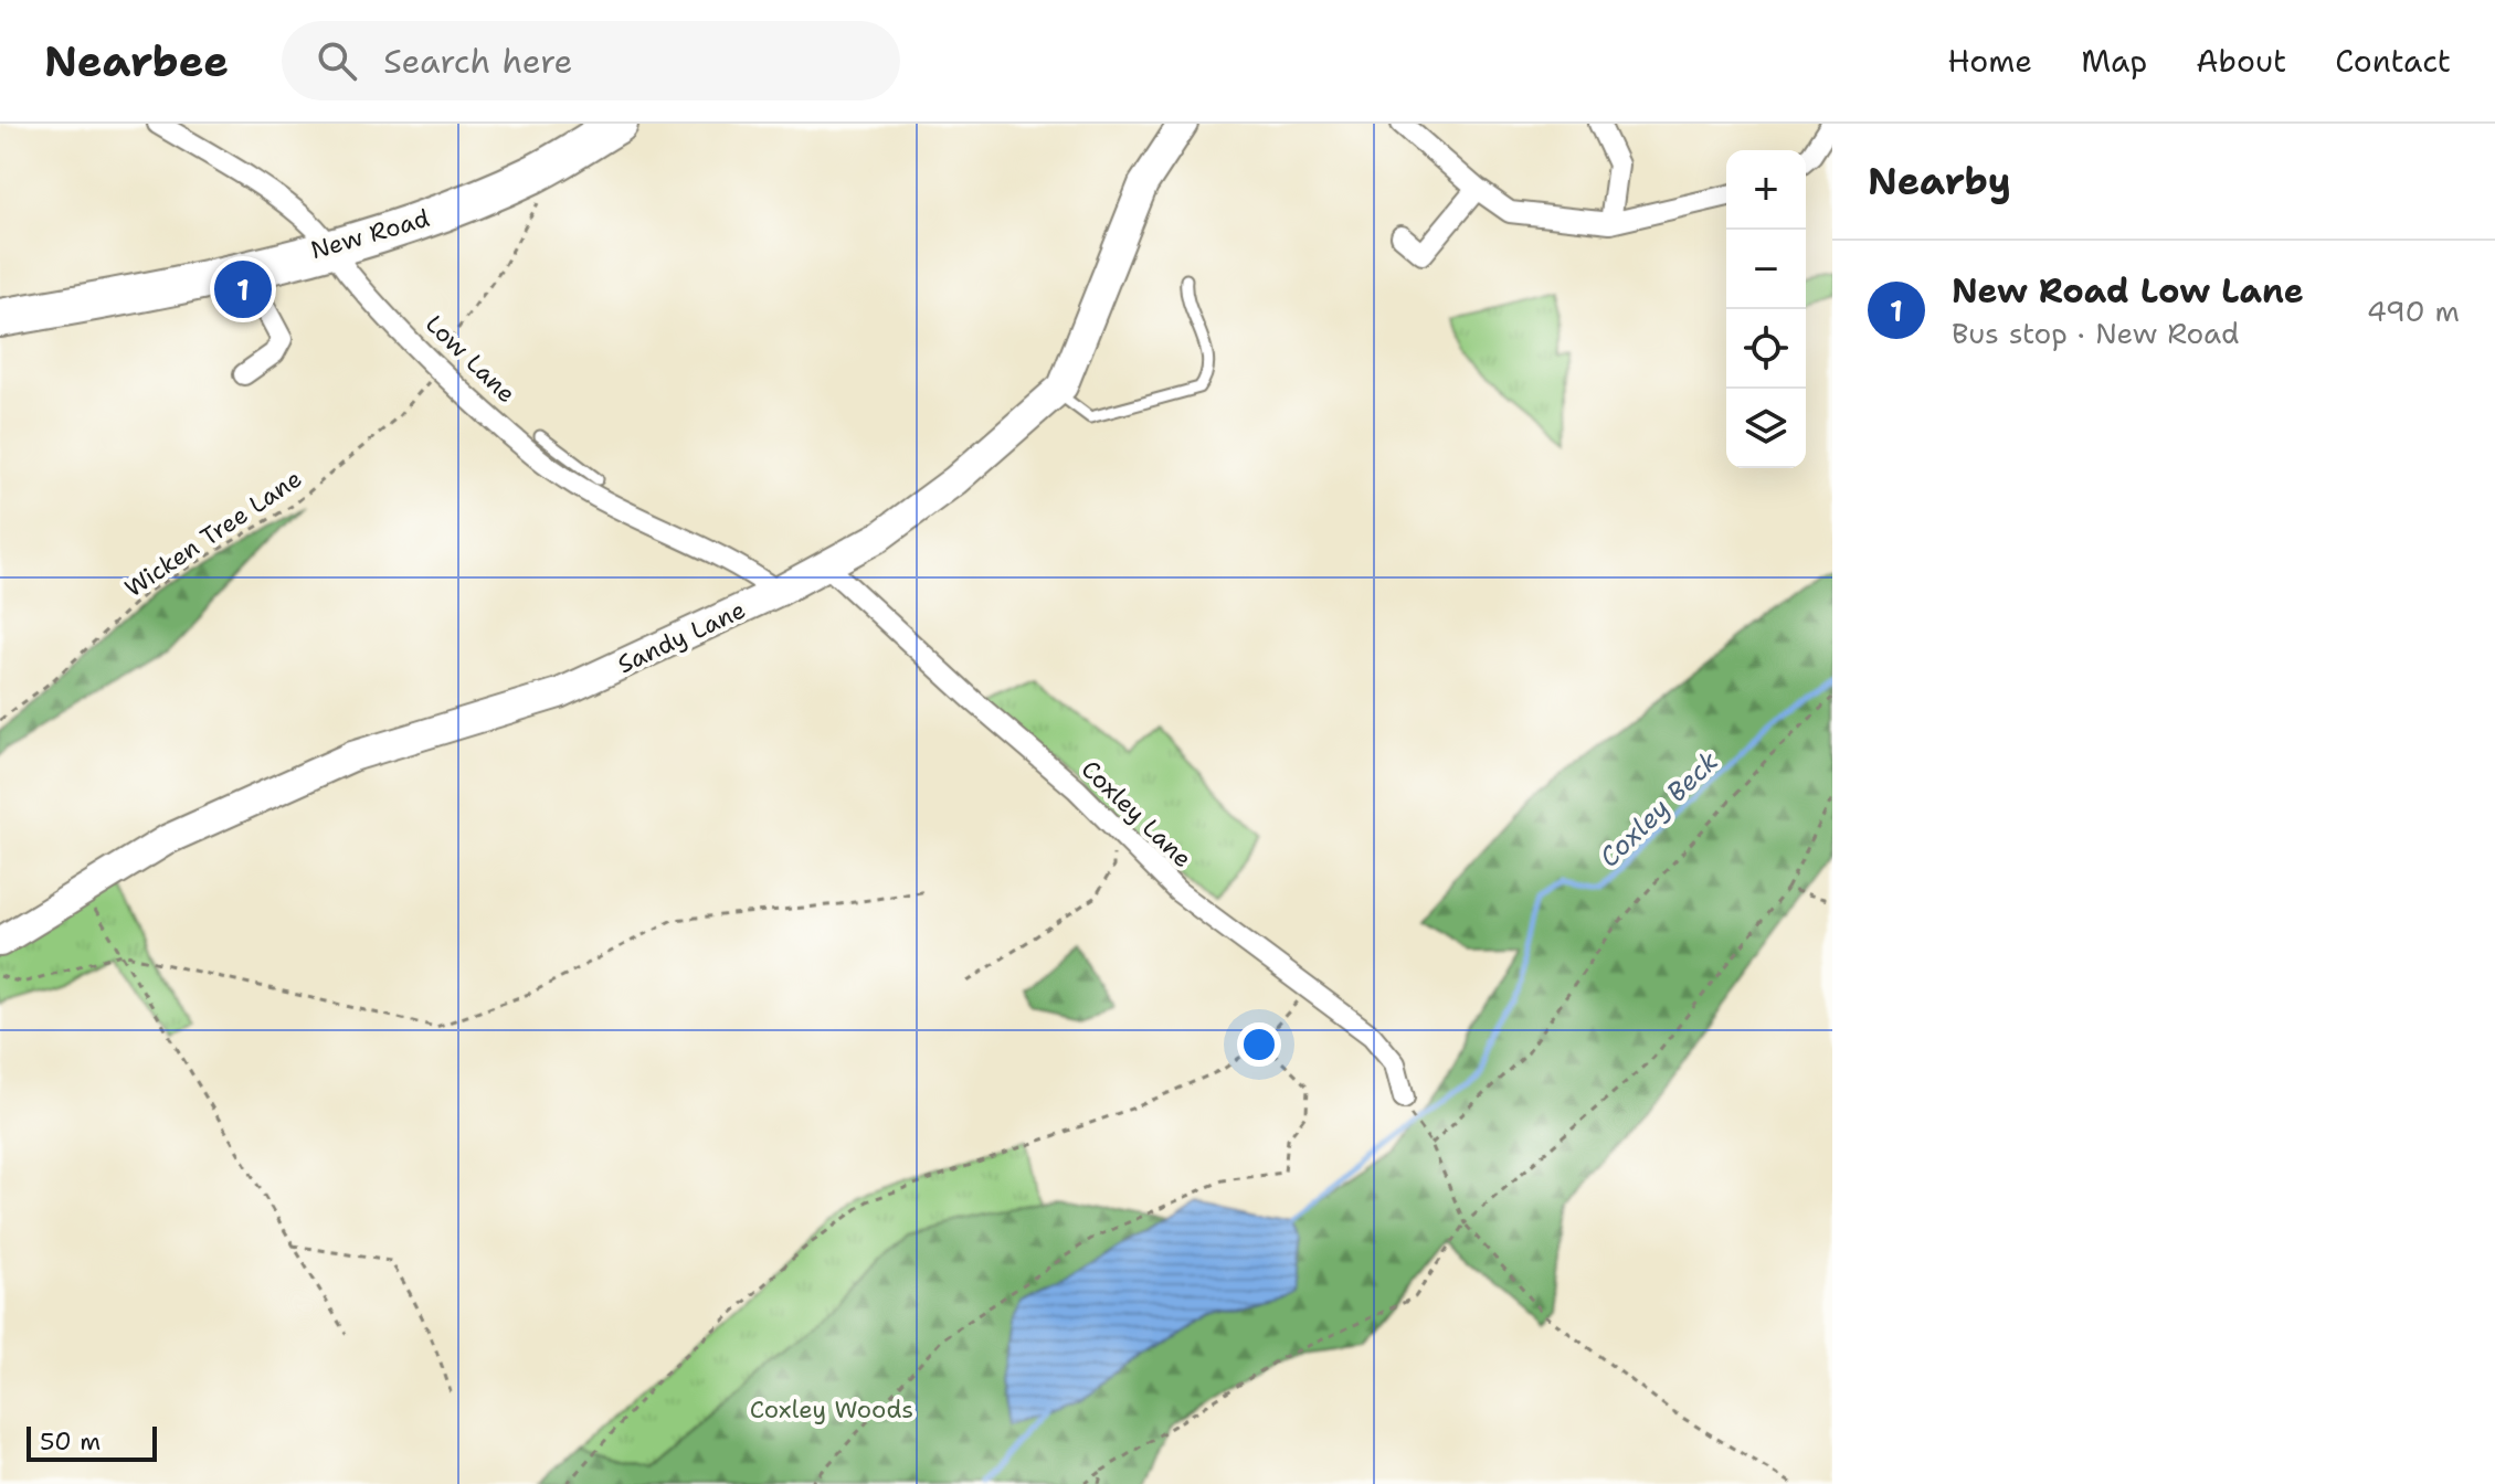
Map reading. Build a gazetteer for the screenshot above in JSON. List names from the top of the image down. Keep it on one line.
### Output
{"streets":{"highway":["New Road"],"street":["Low Lane","Sandy Lane","Coxley Lane"],"path":["Wicken Tree Lane"]},"crossings":[["New Road","Low Lane"],["Low Lane","Wicken Tree Lane"],["Low Lane","Sandy Lane"],["Sandy Lane","Coxley Lane"]],"water":["Coxley Beck"],"parks":["Coxley Woods"],"scale_bar":"50 m","page":{"header":"Nearbee","search":"Search here","nav":["Home","Map","About","Contact"],"heading":"Nearby","map_buttons":["+","−"],"list":[{"mark":"1","name":"New Road Low Lane","note":"Bus stop · New Road","value":"490 m"}],"pins":"1","scale":"50 m"}}
